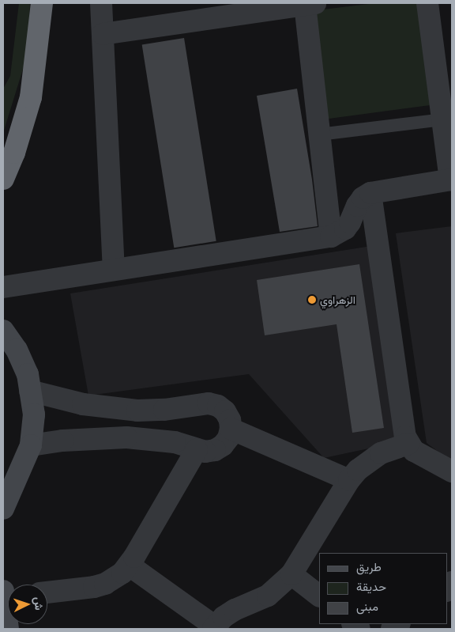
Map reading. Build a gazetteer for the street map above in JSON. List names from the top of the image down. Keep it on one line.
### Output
{"places":["الزهراوي"],"legend":["طريق","حديقة","مبنى"],"north":"right"}
